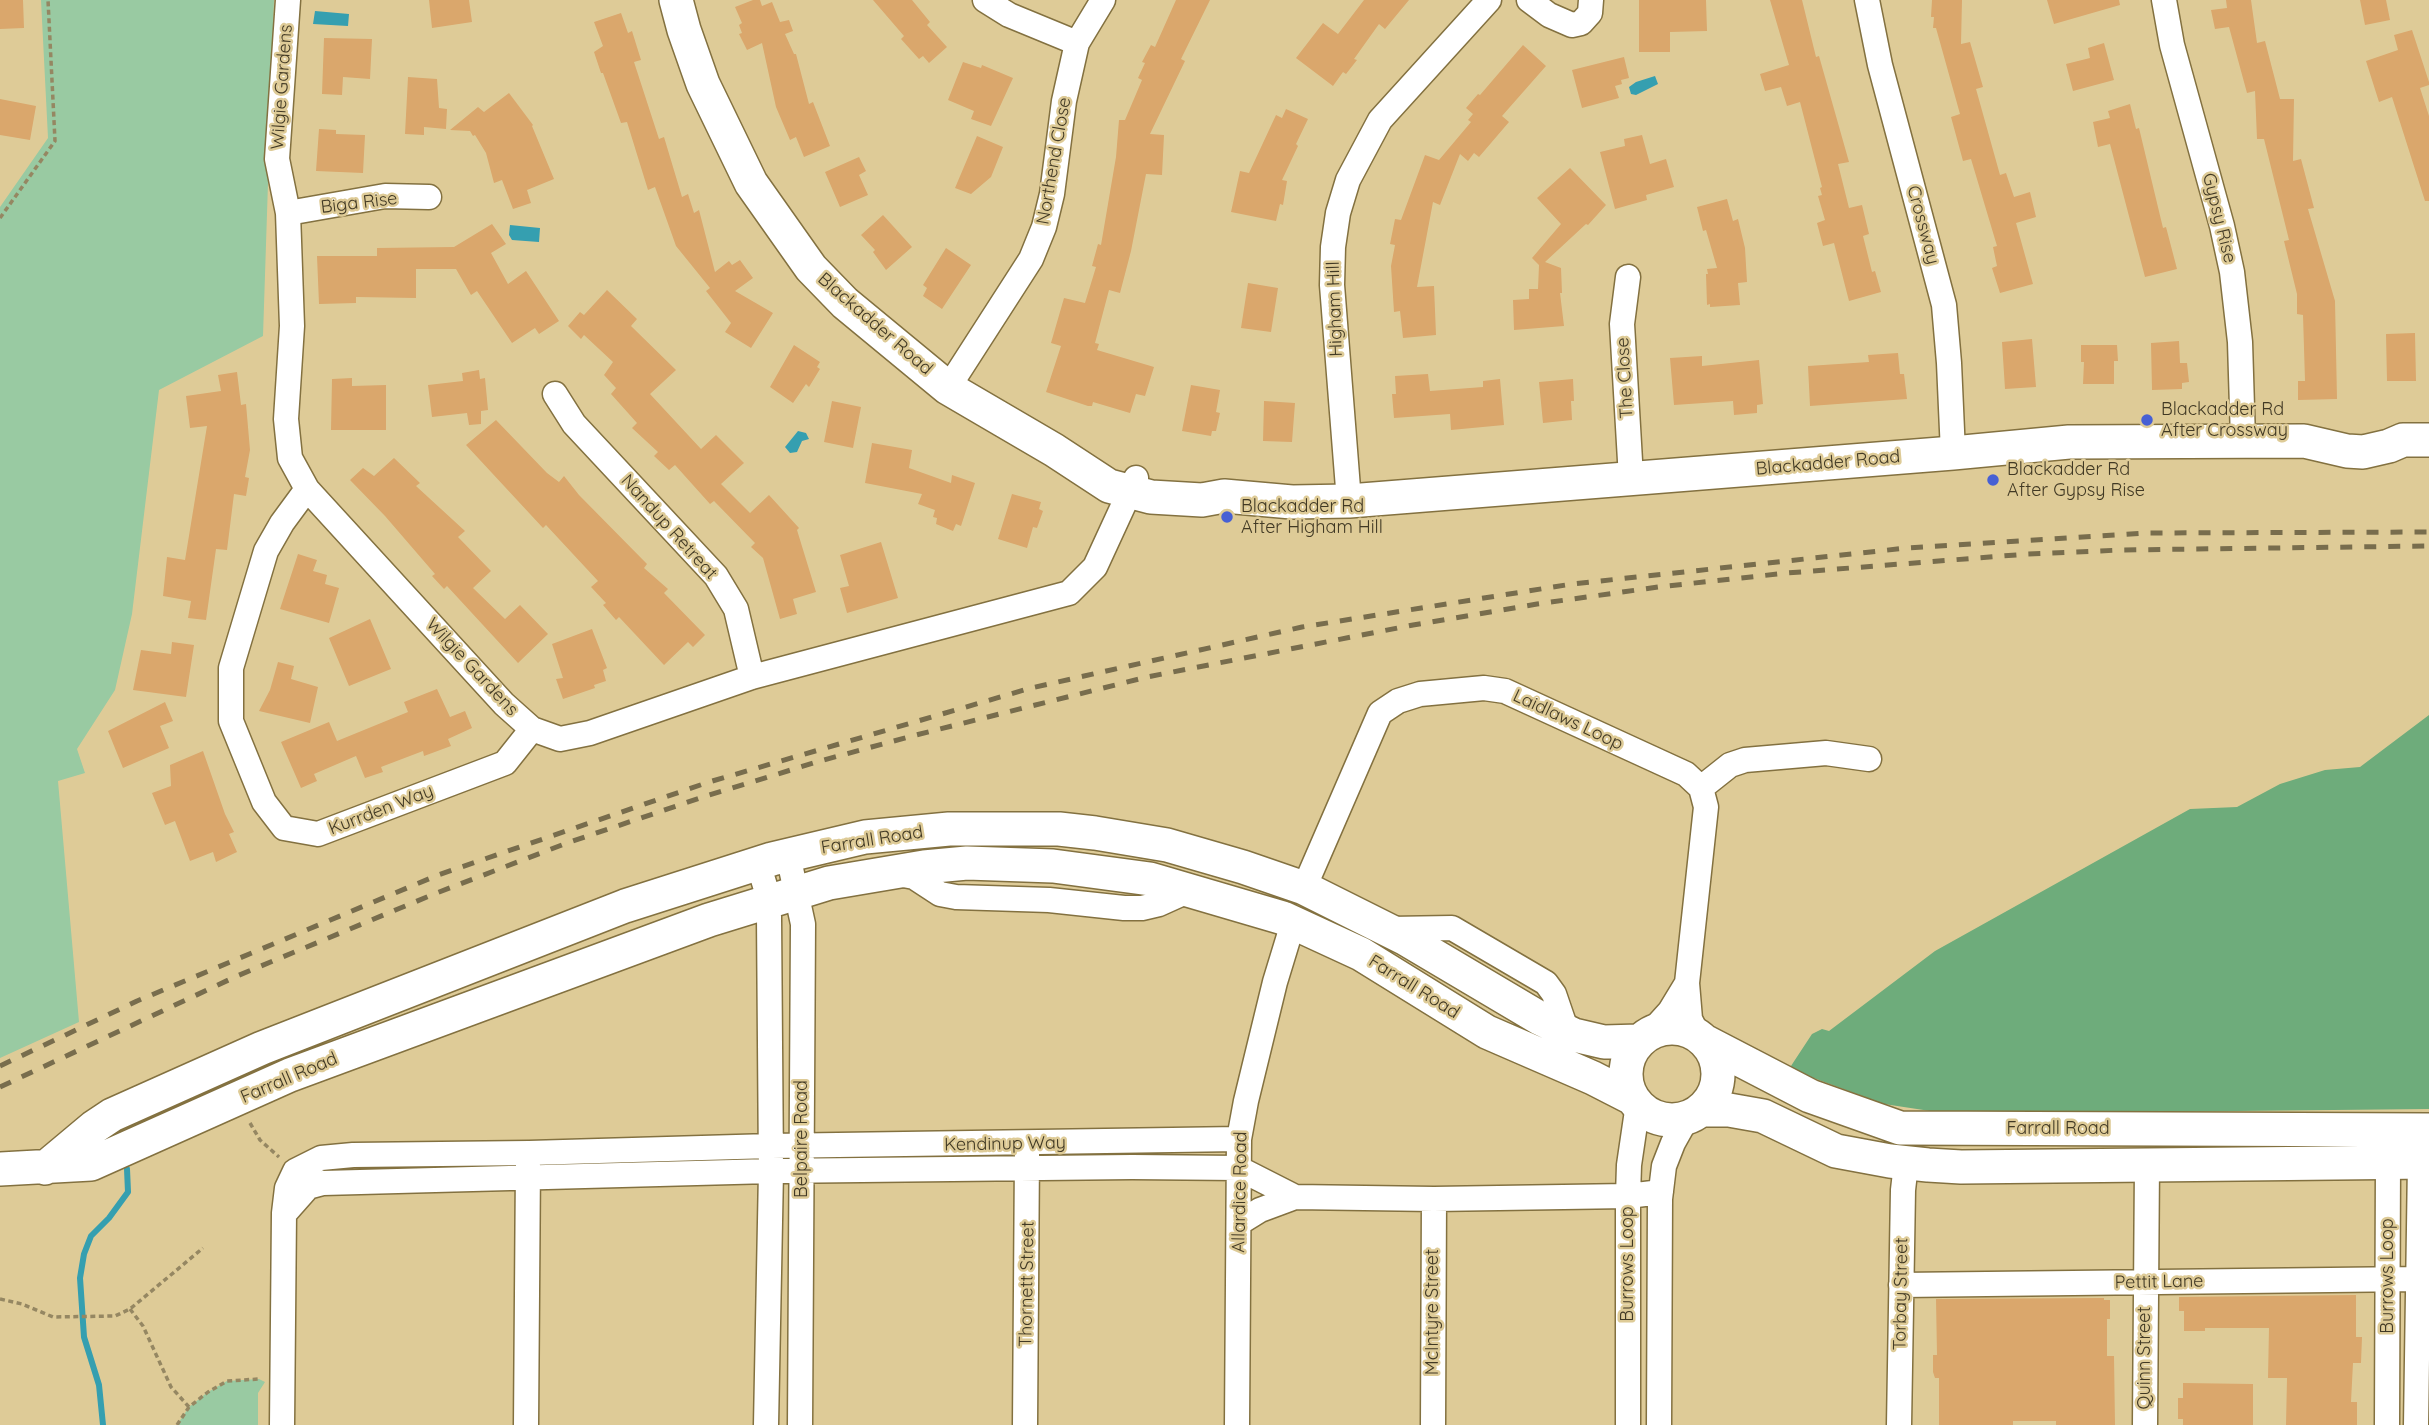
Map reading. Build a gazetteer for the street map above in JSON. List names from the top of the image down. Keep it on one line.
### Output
{"streets":{"main road":["Blackadder Road","Farrall Road"],"street":["Wilgie Gardens","Northend Close","Biga Rise","Gypsy Rise","Crossway","Higham Hill","The Close","Nandup Retreat","Laidlaws Loop","Kurrden Way","Belpaire Road","Kendinup Way","Allardice Road","Burrows Loop","Pettit Lane","Thornett Street","Torbay Street","McIntyre Street","Quinn Street"]},"crossings":[["Wilgie Gardens","Biga Rise"],["Wilgie Gardens","Blackadder Road"],["Wilgie Gardens","Nandup Retreat"],["Wilgie Gardens","Kurrden Way"],["Northend Close","Blackadder Road"],["Gypsy Rise","Blackadder Road"],["Crossway","Blackadder Road"],["Higham Hill","Blackadder Road"],["Blackadder Road","The Close"],["Laidlaws Loop","Farrall Road"],["Farrall Road","Belpaire Road"],["Farrall Road","Allardice Road"],["Farrall Road","Burrows Loop"],["Farrall Road","Torbay Street"],["Farrall Road","Quinn Street"],["Belpaire Road","Kendinup Way"],["Kendinup Way","Allardice Road"],["Kendinup Way","Thornett Street"],["Burrows Loop","Pettit Lane"],["Pettit Lane","Torbay Street"],["Pettit Lane","Quinn Street"]],"places":["Blackadder Rd After Crossway","Blackadder Rd After Gypsy Rise","Blackadder Rd After Higham Hill"]}
